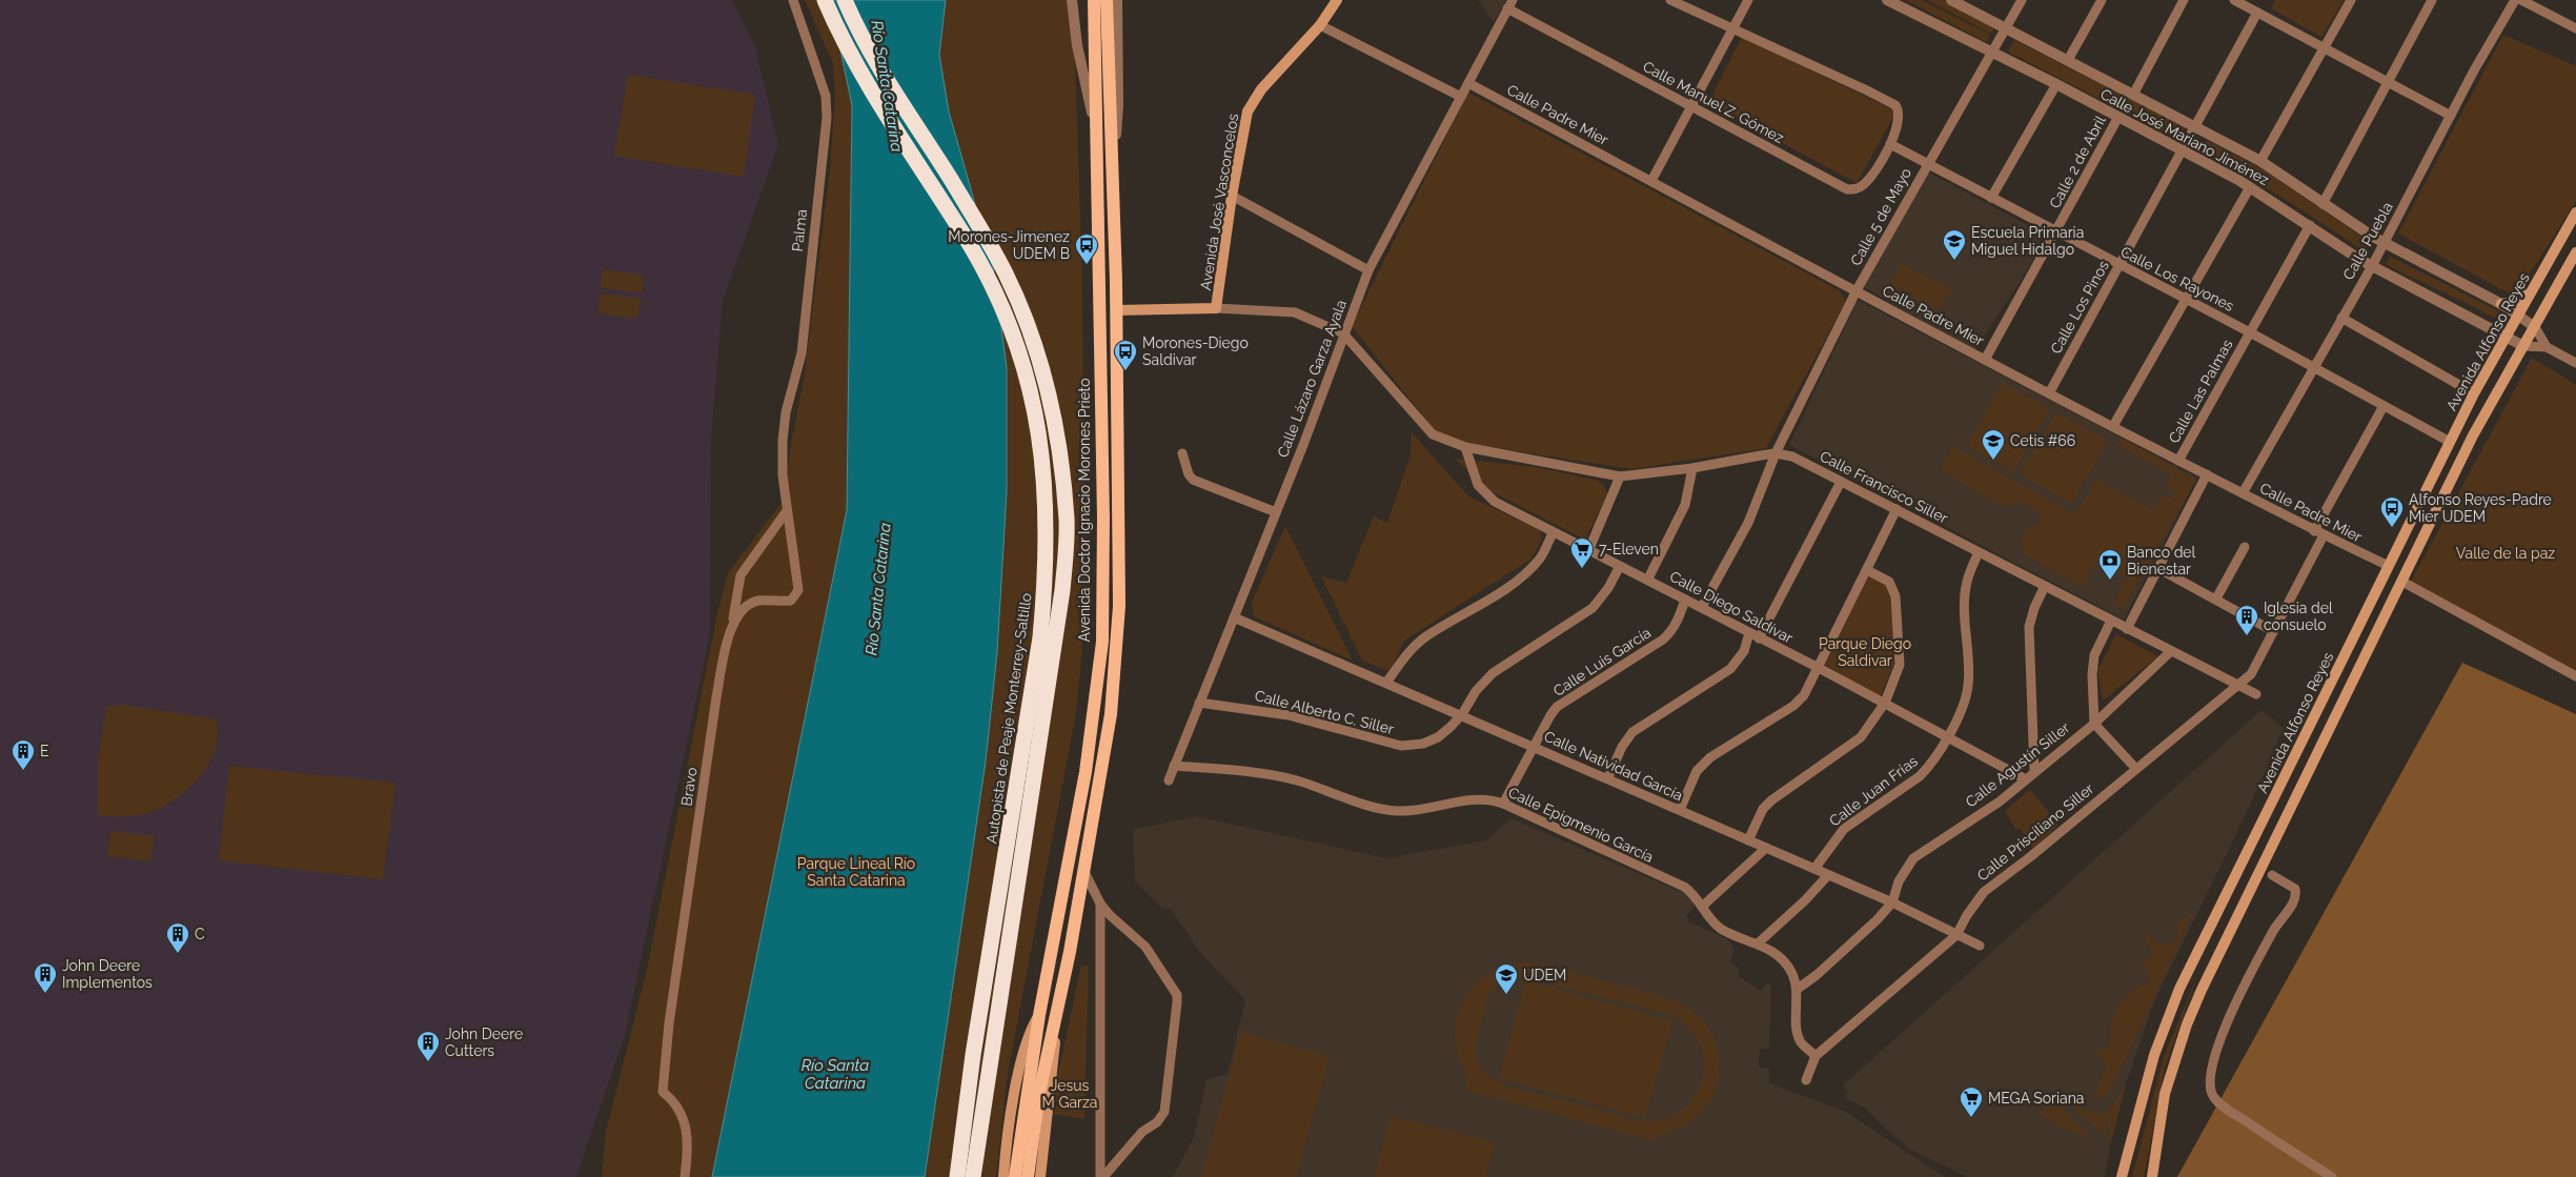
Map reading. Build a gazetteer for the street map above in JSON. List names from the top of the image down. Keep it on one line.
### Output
{"streets":{"highway":["Autopista de Peaje Monterrey-Saltillo"],"main road":["Avenida José Vasconcelos","Avenida Alfonso Reyes","Avenida Doctor Ignacio Morones Prieto"],"street":["Calle Manuel Z. Gómez","Calle Padre Mier","Calle José Mariano Jiménez","Calle 2 de Abril","Calle 5 de Mayo","Palma","Calle Puebla","Calle Los Rayones","Calle Los Pinos","Calle Lázaro Garza Ayala","Calle Las Palmas","Calle Francisco Siller","Calle Diego Saldívar","Calle Luis García","Calle Alberto C. Siller","Calle Agustín Siller","Calle Natividad García","Bravo","Calle Juan Frías","Calle Epigmenio García","Calle Prisciliano Siller"]},"crossings":[["Calle Manuel Z. Gómez","Calle Los Rayones"],["Calle Manuel Z. Gómez","Calle Lázaro Garza Ayala"],["Calle Padre Mier","Calle 2 de Abril"],["Calle Padre Mier","Calle 5 de Mayo"],["Calle Padre Mier","Calle Puebla"],["Calle Padre Mier","Calle Los Pinos"],["Calle Padre Mier","Avenida Alfonso Reyes"],["Calle Padre Mier","Calle Lázaro Garza Ayala"],["Calle Padre Mier","Calle Las Palmas"],["Calle Padre Mier","Calle Prisciliano Siller"],["Calle José Mariano Jiménez","Calle 2 de Abril"],["Calle José Mariano Jiménez","Calle 5 de Mayo"],["Calle José Mariano Jiménez","Calle Puebla"],["Calle José Mariano Jiménez","Calle Los Pinos"],["Calle José Mariano Jiménez","Avenida Alfonso Reyes"],["Calle José Mariano Jiménez","Calle Las Palmas"],["Calle 2 de Abril","Calle Los Rayones"],["Avenida José Vasconcelos","Avenida Doctor Ignacio Morones Prieto"],["Calle 5 de Mayo","Calle Los Rayones"],["Calle 5 de Mayo","Calle Francisco Siller"],["Palma","Bravo"],["Calle Puebla","Calle Los Rayones"],["Calle Los Rayones","Calle Los Pinos"],["Calle Los Rayones","Avenida Alfonso Reyes"],["Calle Los Rayones","Calle Las Palmas"],["Calle Lázaro Garza Ayala","Calle Alberto C. Siller"],["Calle Lázaro Garza Ayala","Calle Natividad García"],["Calle Lázaro Garza Ayala","Calle Epigmenio García"],["Calle Francisco Siller","Calle Diego Saldívar"],["Calle Francisco Siller","Calle Agustín Siller"],["Calle Francisco Siller","Calle Juan Frías"],["Calle Francisco Siller","Calle Prisciliano Siller"],["Calle Diego Saldívar","Calle Luis García"],["Calle Diego Saldívar","Calle Alberto C. Siller"],["Calle Diego Saldívar","Calle Agustín Siller"],["Calle Diego Saldívar","Calle Juan Frías"],["Calle Luis García","Calle Natividad García"],["Calle Luis García","Calle Epigmenio García"],["Calle Alberto C. Siller","Calle Natividad García"],["Calle Agustín Siller","Calle Natividad García"],["Calle Agustín Siller","Calle Epigmenio García"],["Calle Natividad García","Calle Juan Frías"],["Calle Natividad García","Calle Prisciliano Siller"],["Calle Epigmenio García","Calle Prisciliano Siller"]],"water":["Río Santa Catarina"],"parks":["Valle de la paz","Parque Diego Saldivar","Parque Lineal Río Santa Catarina","Jesus M Garza"],"places":{"school or university":["Escuela Primaria Miguel Hidalgo","Cetis #66","UDEM"],"bus stop":["Morones-Jimenez UDEM B","Morones-Diego Saldivar","Alfonso Reyes-Padre Mier UDEM"],"supermarket":["7-Eleven","MEGA Soriana"],"bank":["Banco del Bienestar"],"building":["Iglesia del consuelo","E","C","John Deere Implementos","John Deere Cutters"]}}
